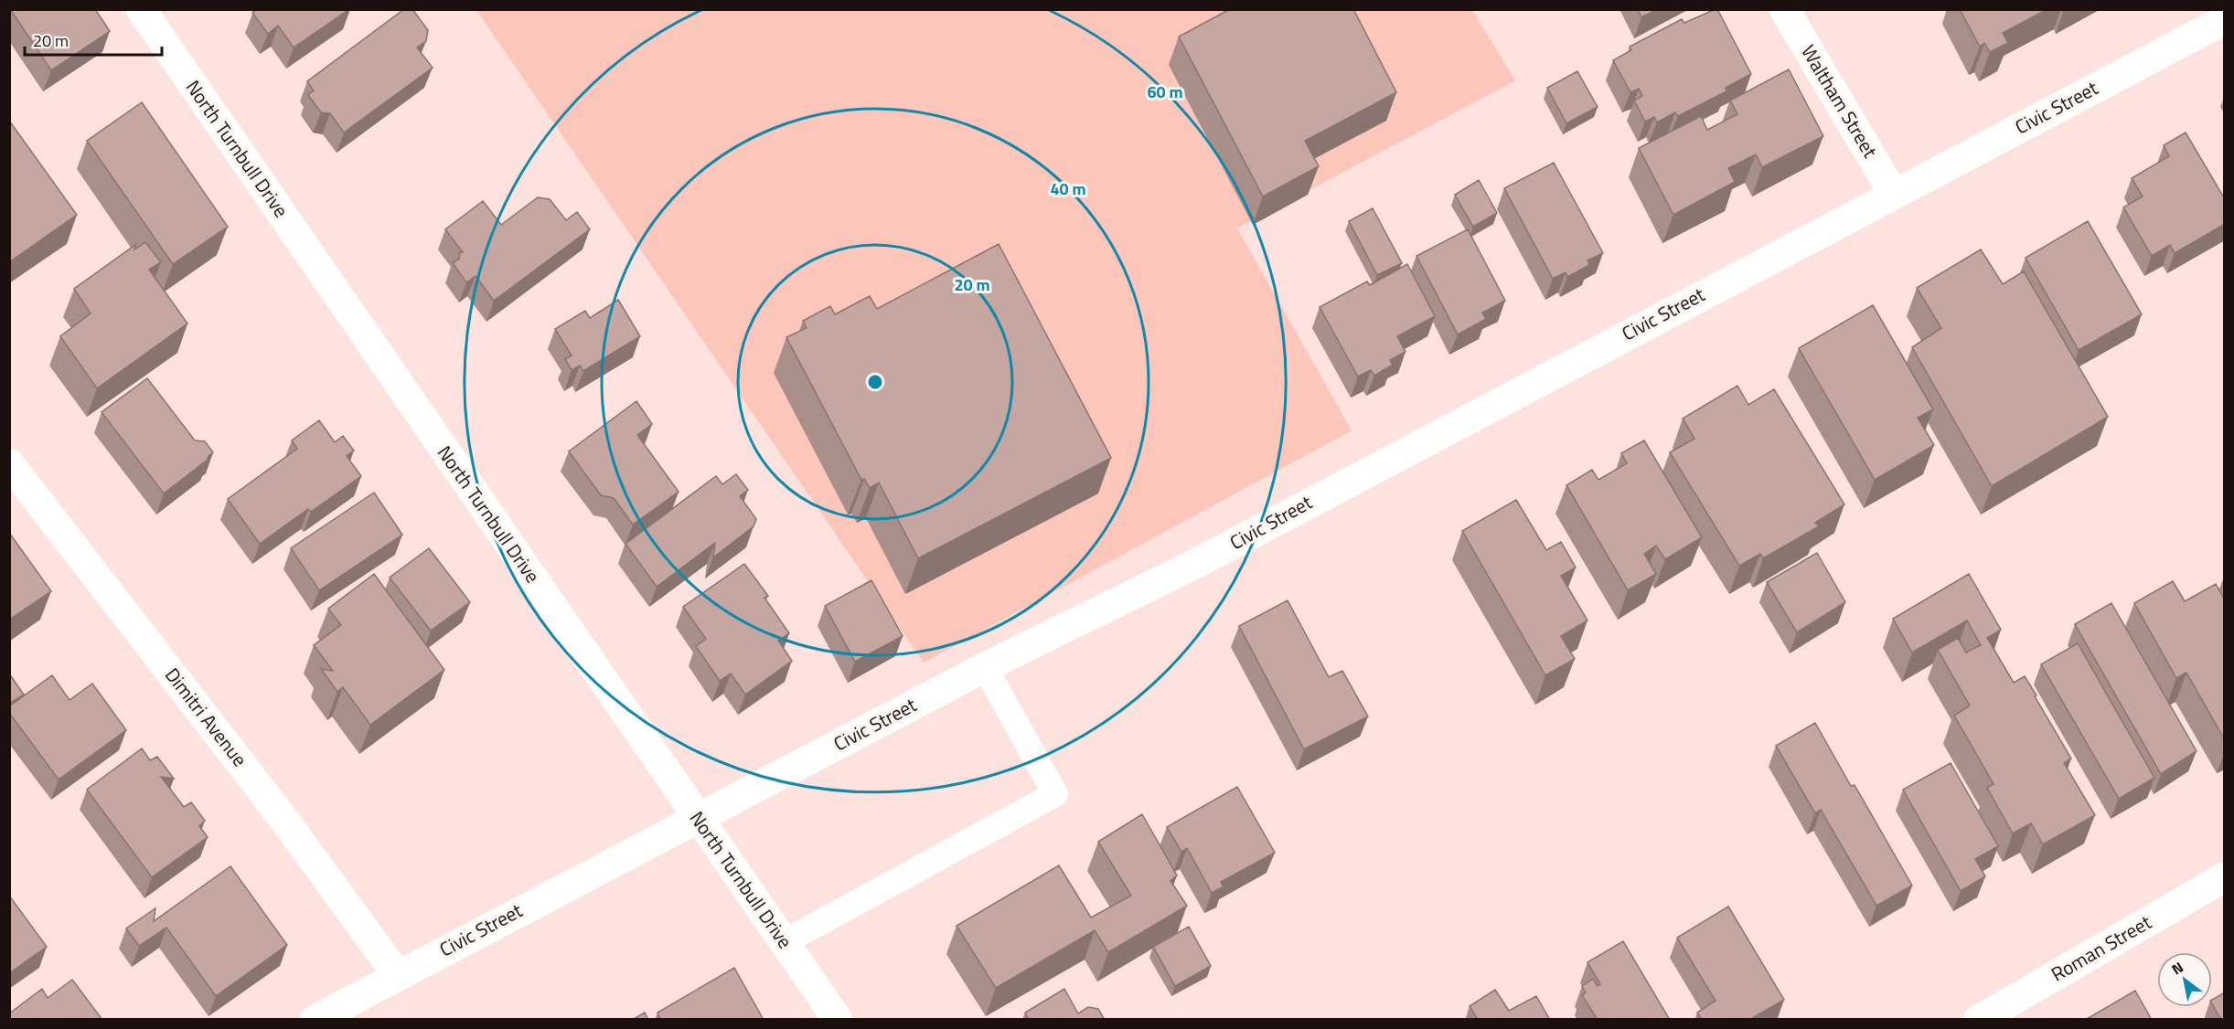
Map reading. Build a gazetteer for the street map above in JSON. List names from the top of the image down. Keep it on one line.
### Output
{"streets":{"street":["Waltham Street","Civic Street","North Turnbull Drive","Dimitri Avenue","Roman Street"]},"crossings":[["Waltham Street","Civic Street"],["Civic Street","North Turnbull Drive"],["Civic Street","Dimitri Avenue"]],"scale_bar":"20 m","north":"top left","rings":["60 m","40 m","20 m"]}
